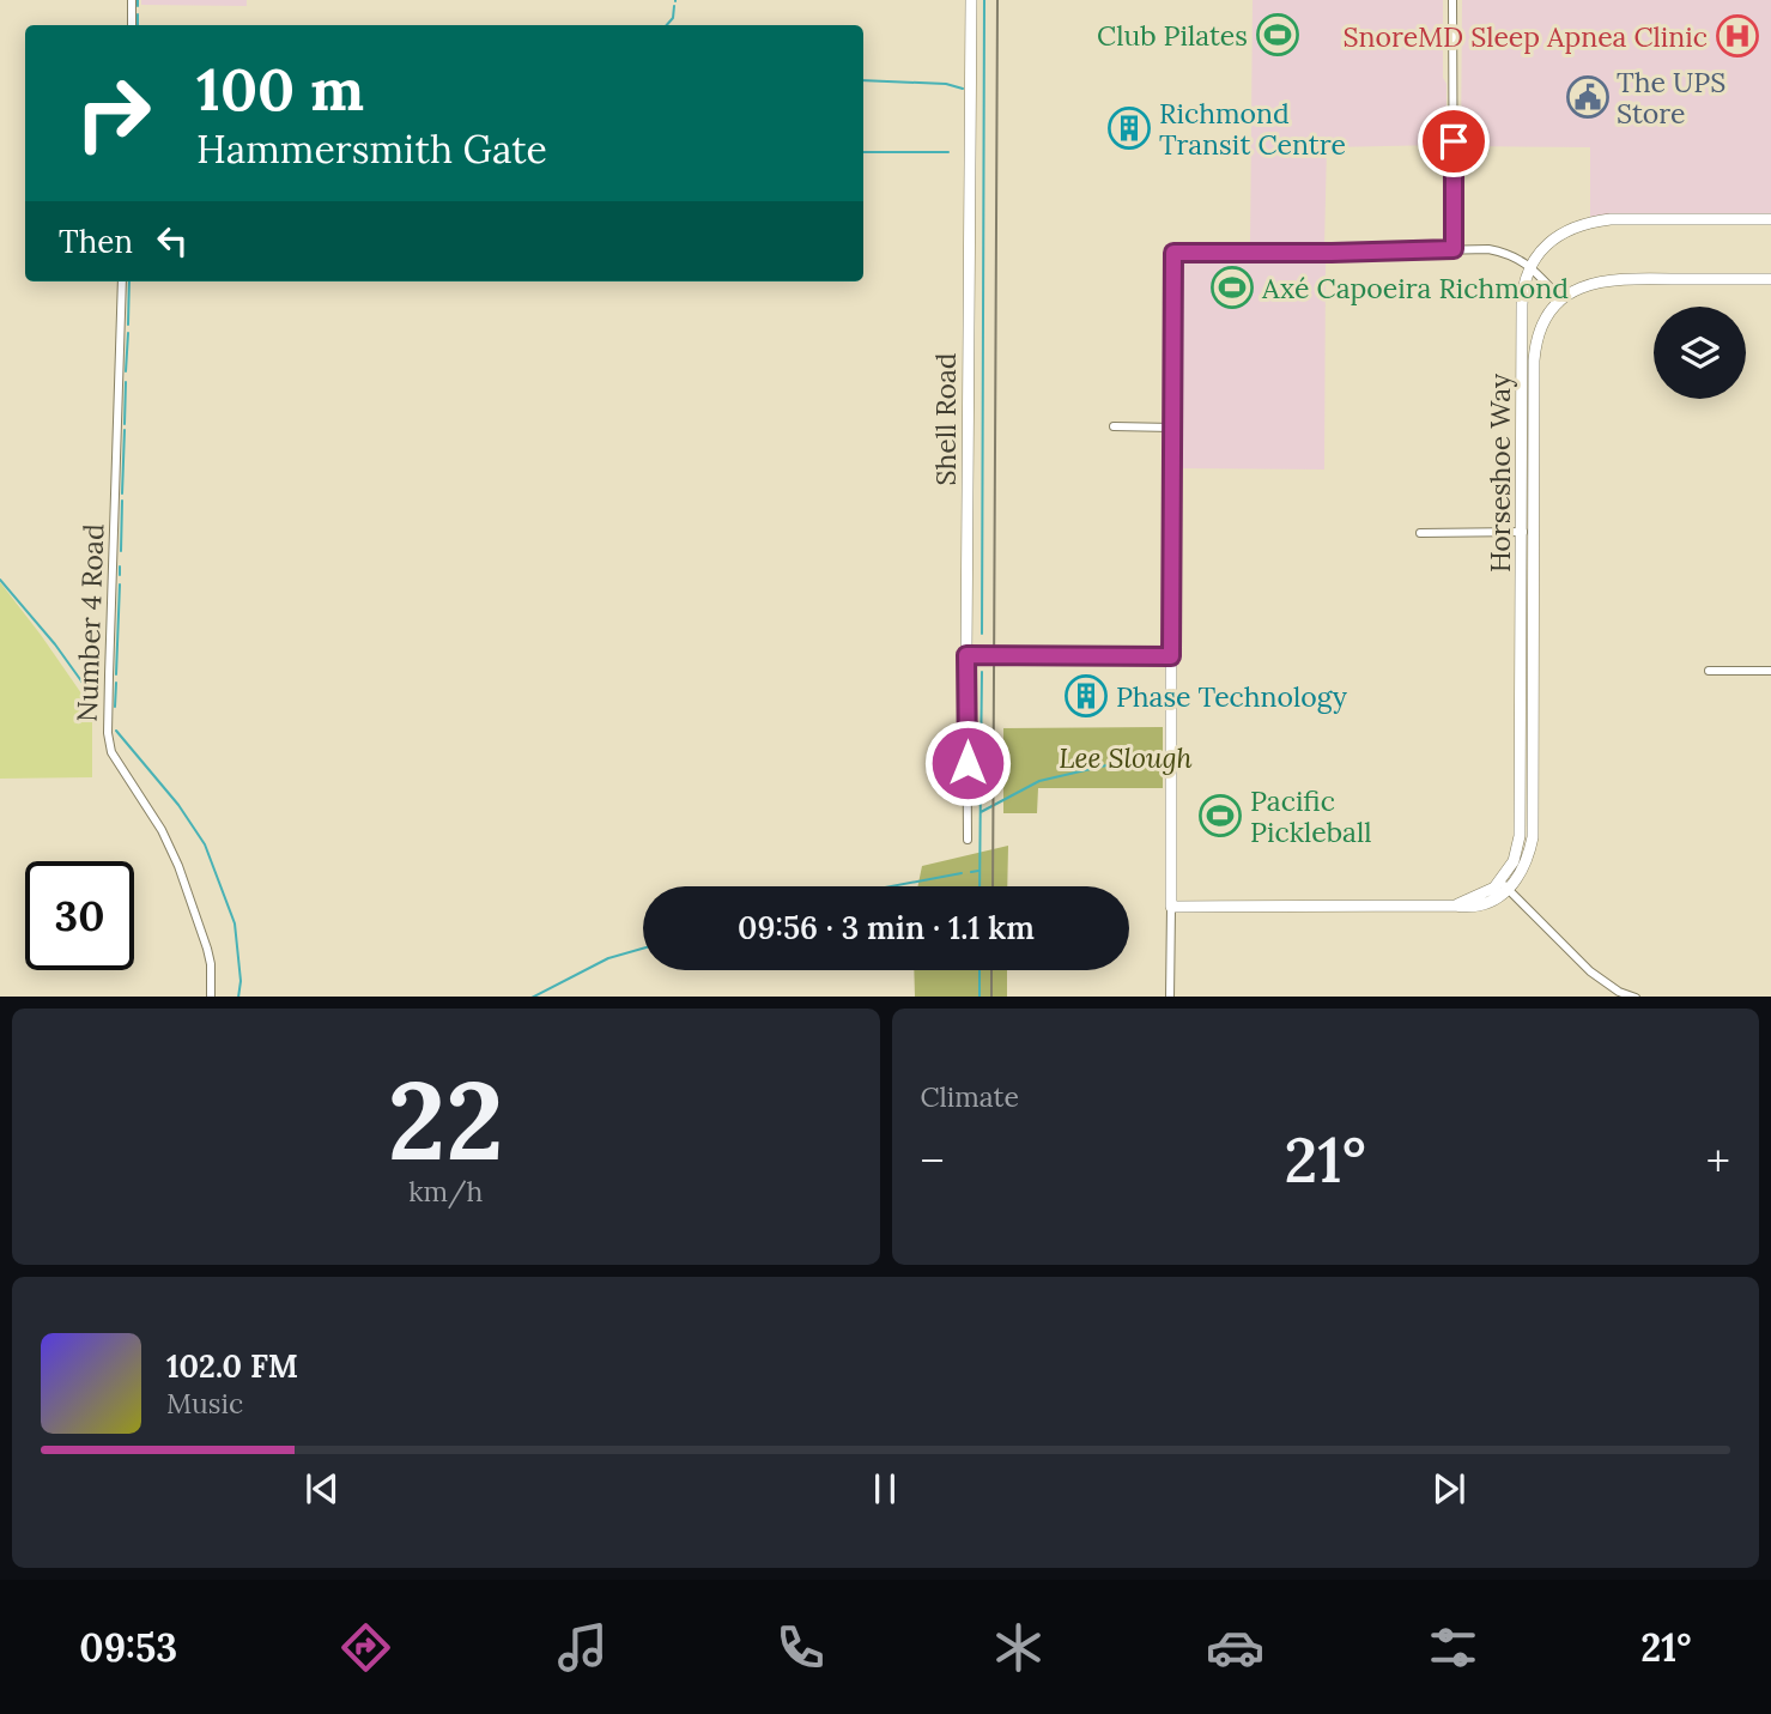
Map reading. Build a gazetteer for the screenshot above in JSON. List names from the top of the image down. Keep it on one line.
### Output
{"streets":{"street":["Shell Road","Horseshoe Way","Number 4 Road"]},"parks":["Lee Slough"],"places":{"sports":["Club Pilates","Axé Capoeira Richmond","Pacific Pickleball"],"hospital":["SnoreMD Sleep Apnea Clinic"],"public building":["The UPS Store"],"building":["Richmond Transit Centre","Phase Technology"]},"page":{"turn":["100 m","Hammersmith Gate"],"then":"Then","limit":"30","trip":"09:56 · 3 min · 1.1 km","tile":[["22","km/h"],"Climate"],"heat":["−","21°","+"],"song":["102.0 FM","Music"],"tabs":["09:53","21°"]}}
